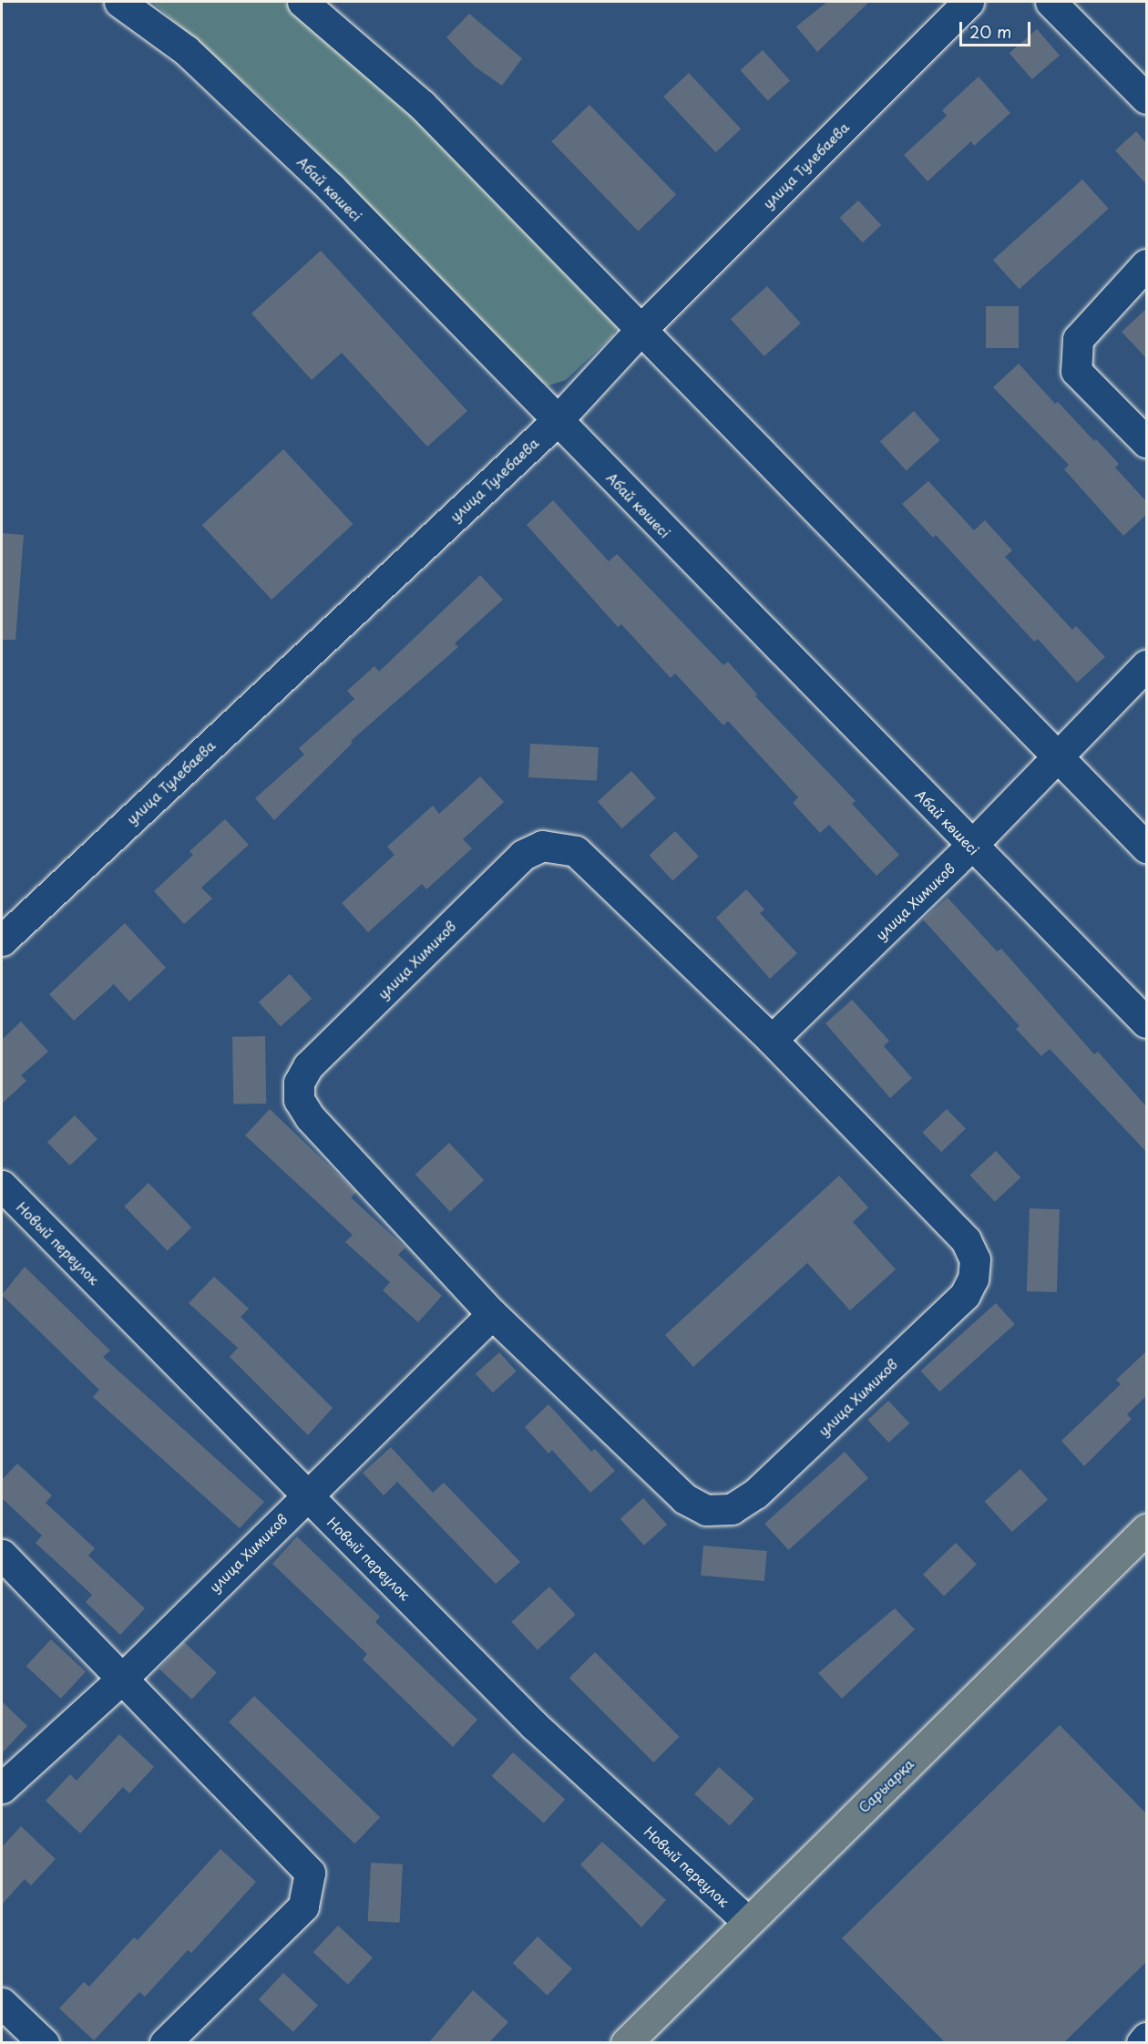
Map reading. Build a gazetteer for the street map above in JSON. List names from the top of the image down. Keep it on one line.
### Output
{"streets":{"main road":["Сарыарқа"],"street":["улица Тулебаева","Абай көшесі","улица Химиков","Новый переулок"]},"crossings":[["улица Тулебаева","Абай көшесі"],["Абай көшесі","улица Химиков"],["улица Химиков","Новый переулок"],["Новый переулок","Сарыарқа"]],"scale_bar":"20 m"}
